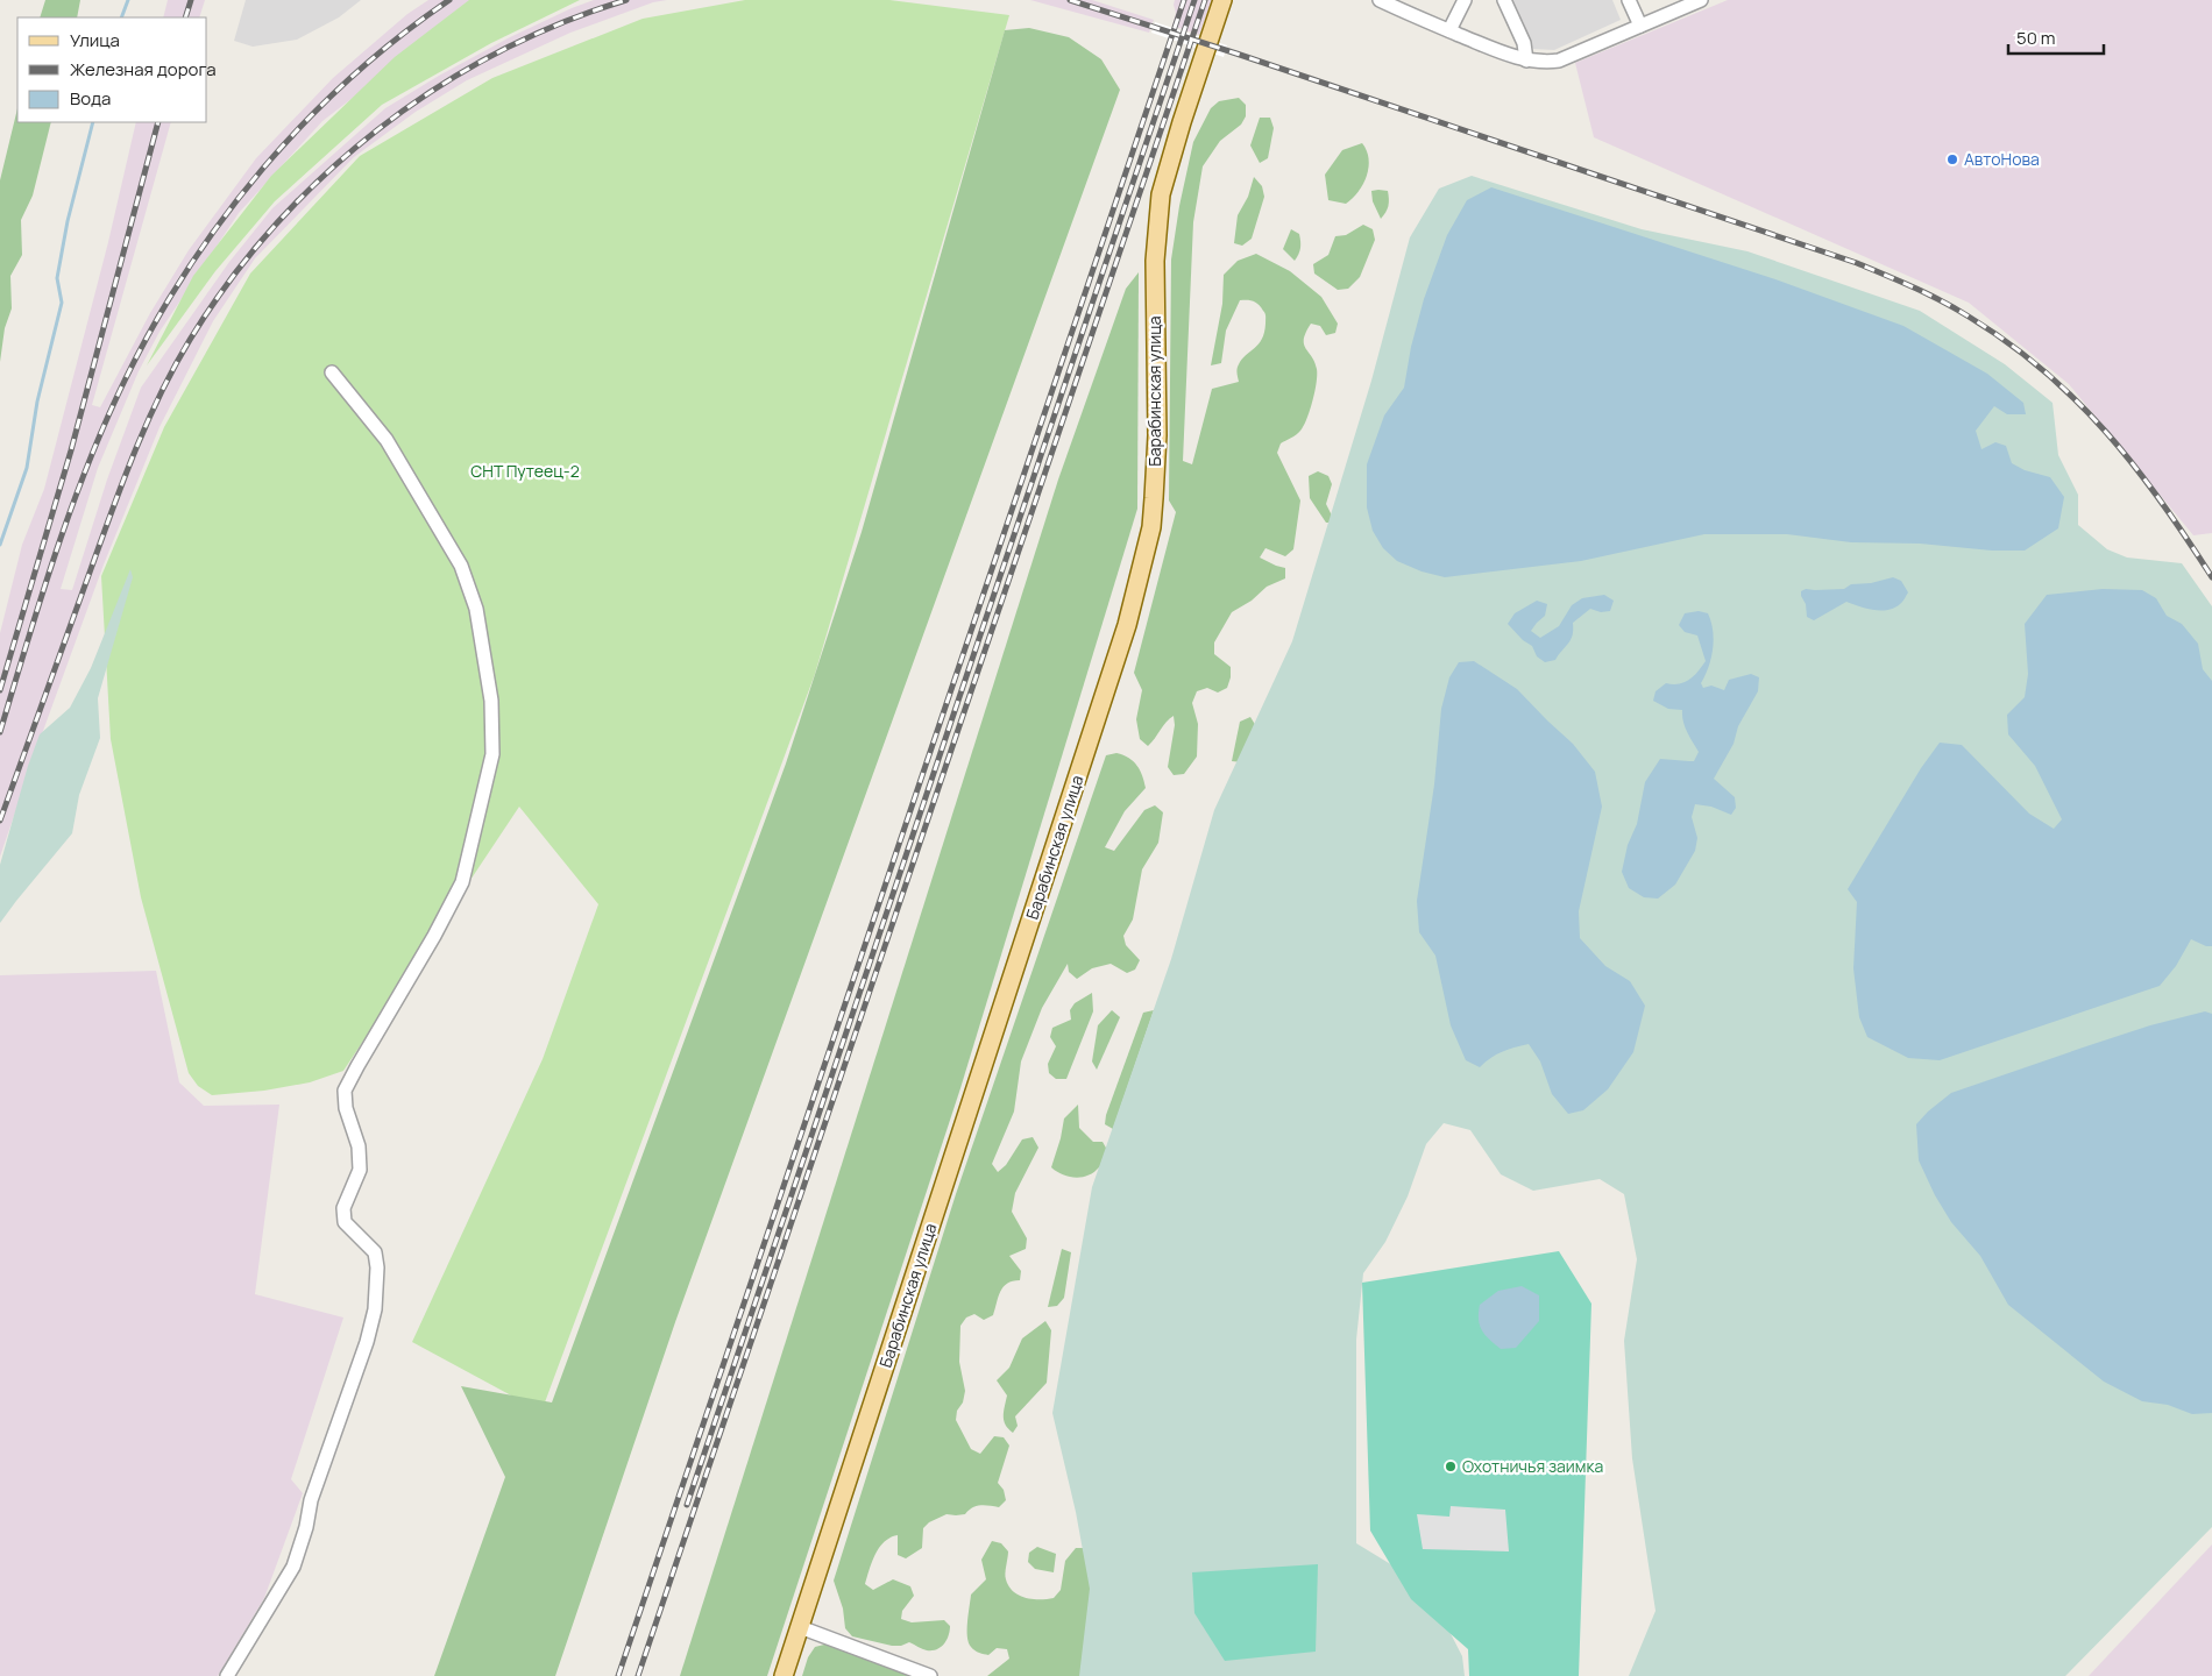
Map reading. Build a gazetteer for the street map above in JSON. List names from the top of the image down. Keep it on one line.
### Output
{"streets":{"main road":["Барабинская улица"]},"parks":["СНТ Путеец-2"],"places":["АвтоНова","Охотничья заимка"],"legend":["Улица","Железная дорога","Вода"],"scale_bar":"50 m"}
